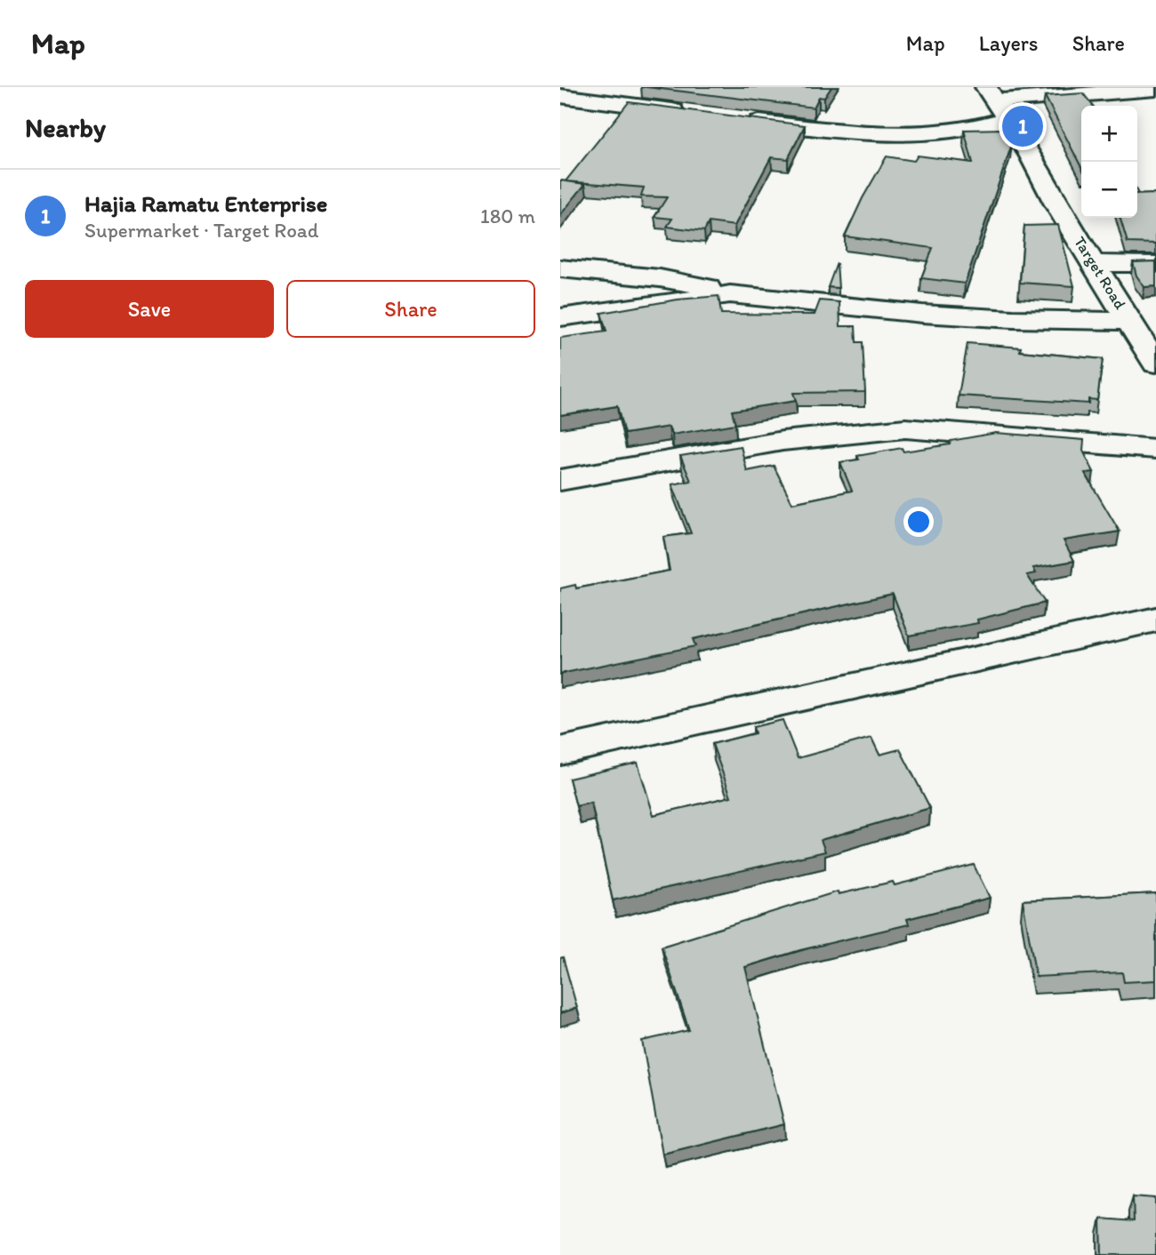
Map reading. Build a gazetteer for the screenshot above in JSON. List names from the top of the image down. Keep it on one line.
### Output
{"streets":{"street":["Target Road"]},"page":{"header":"Map","nav":["Map","Layers","Share"],"heading":"Nearby","pins":"1","map_buttons":["+","−"],"list":[{"mark":"1","name":"Hajia Ramatu Enterprise","note":"Supermarket · Target Road","value":"180 m"}],"buttons":["Save","Share"]}}
